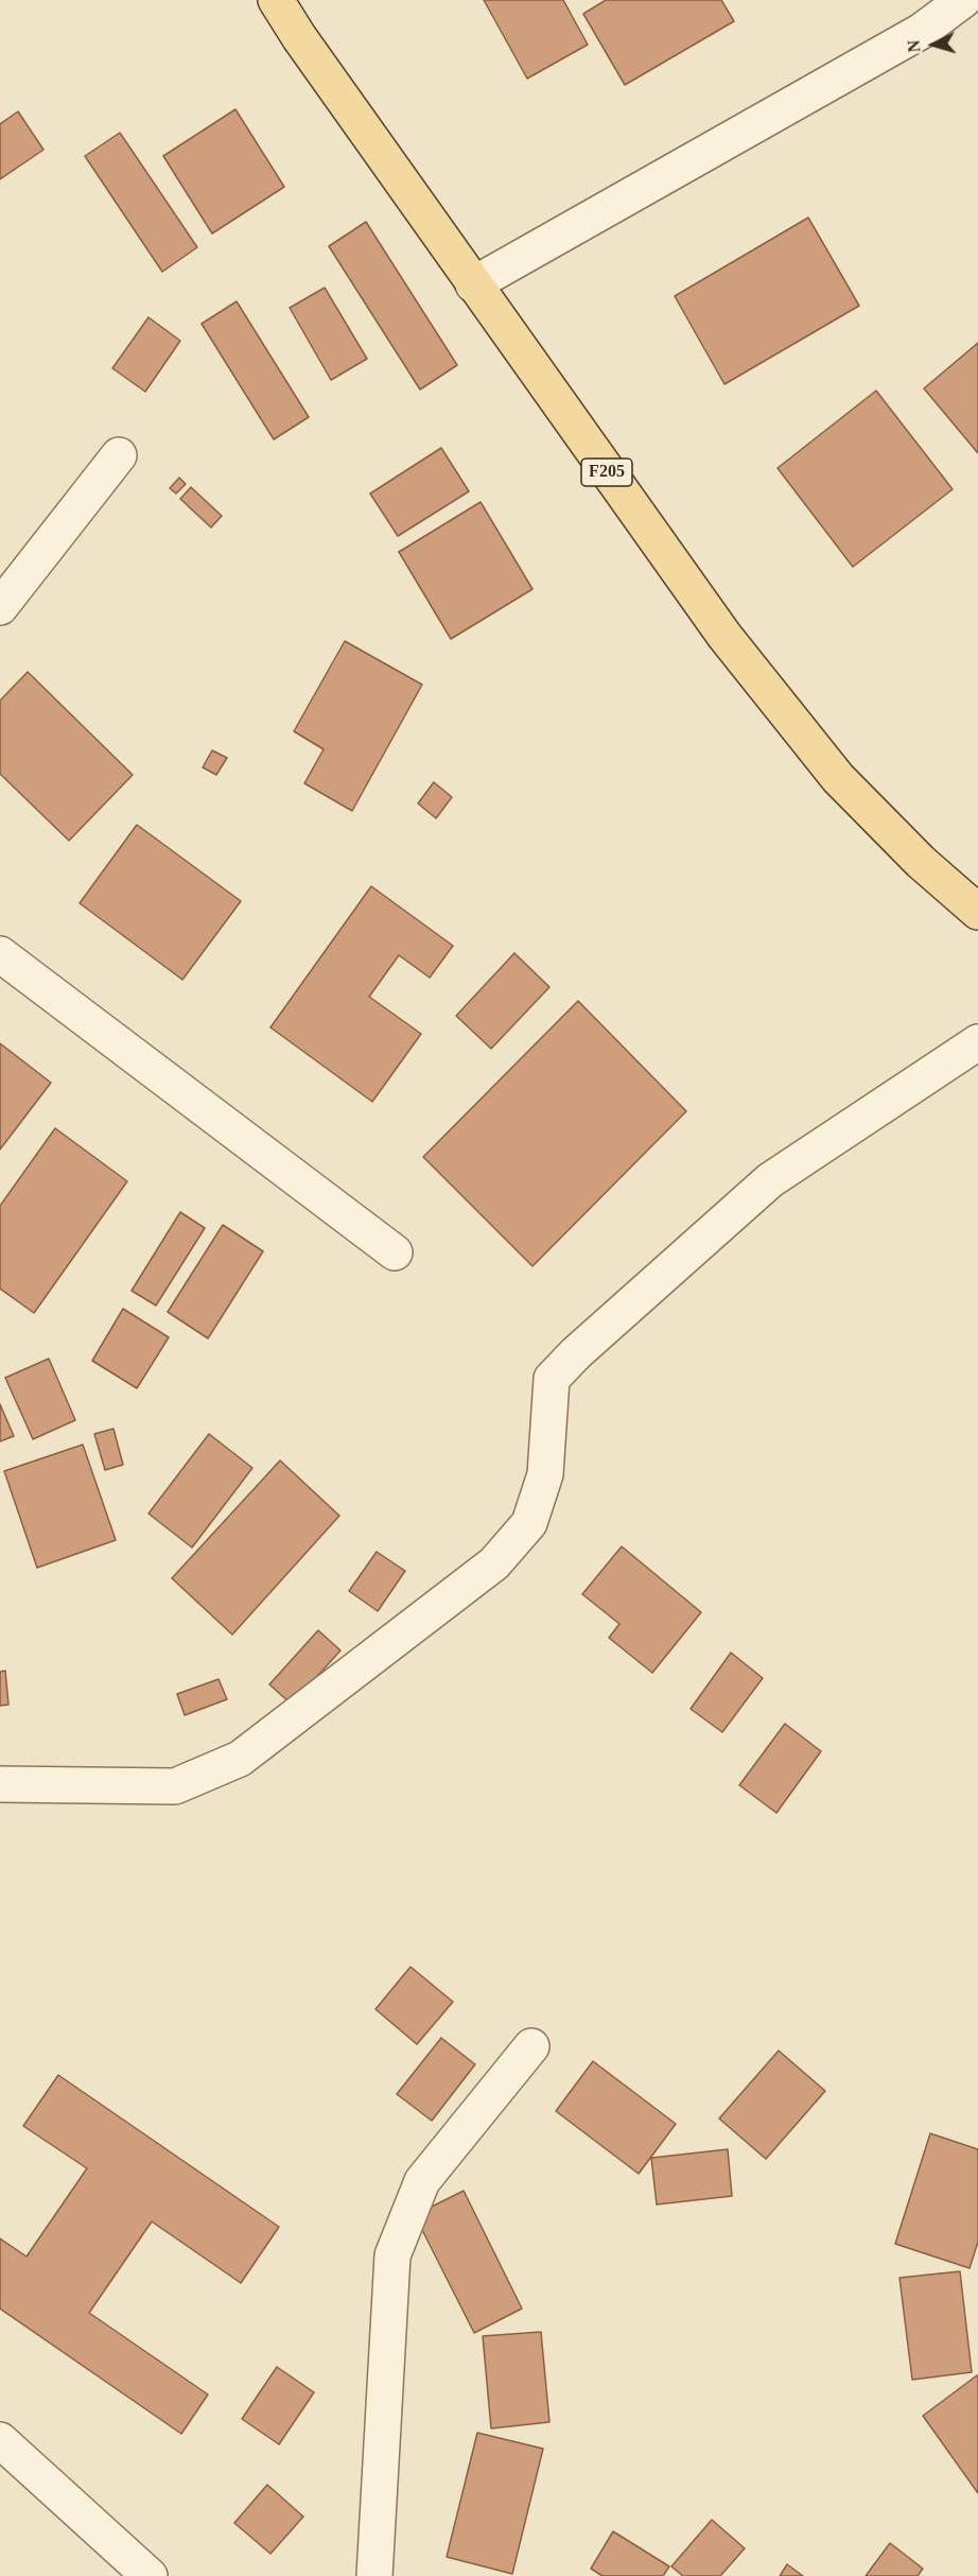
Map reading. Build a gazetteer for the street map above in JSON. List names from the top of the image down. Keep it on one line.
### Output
{"streets":{"main road":["F205"]},"north":"left"}
